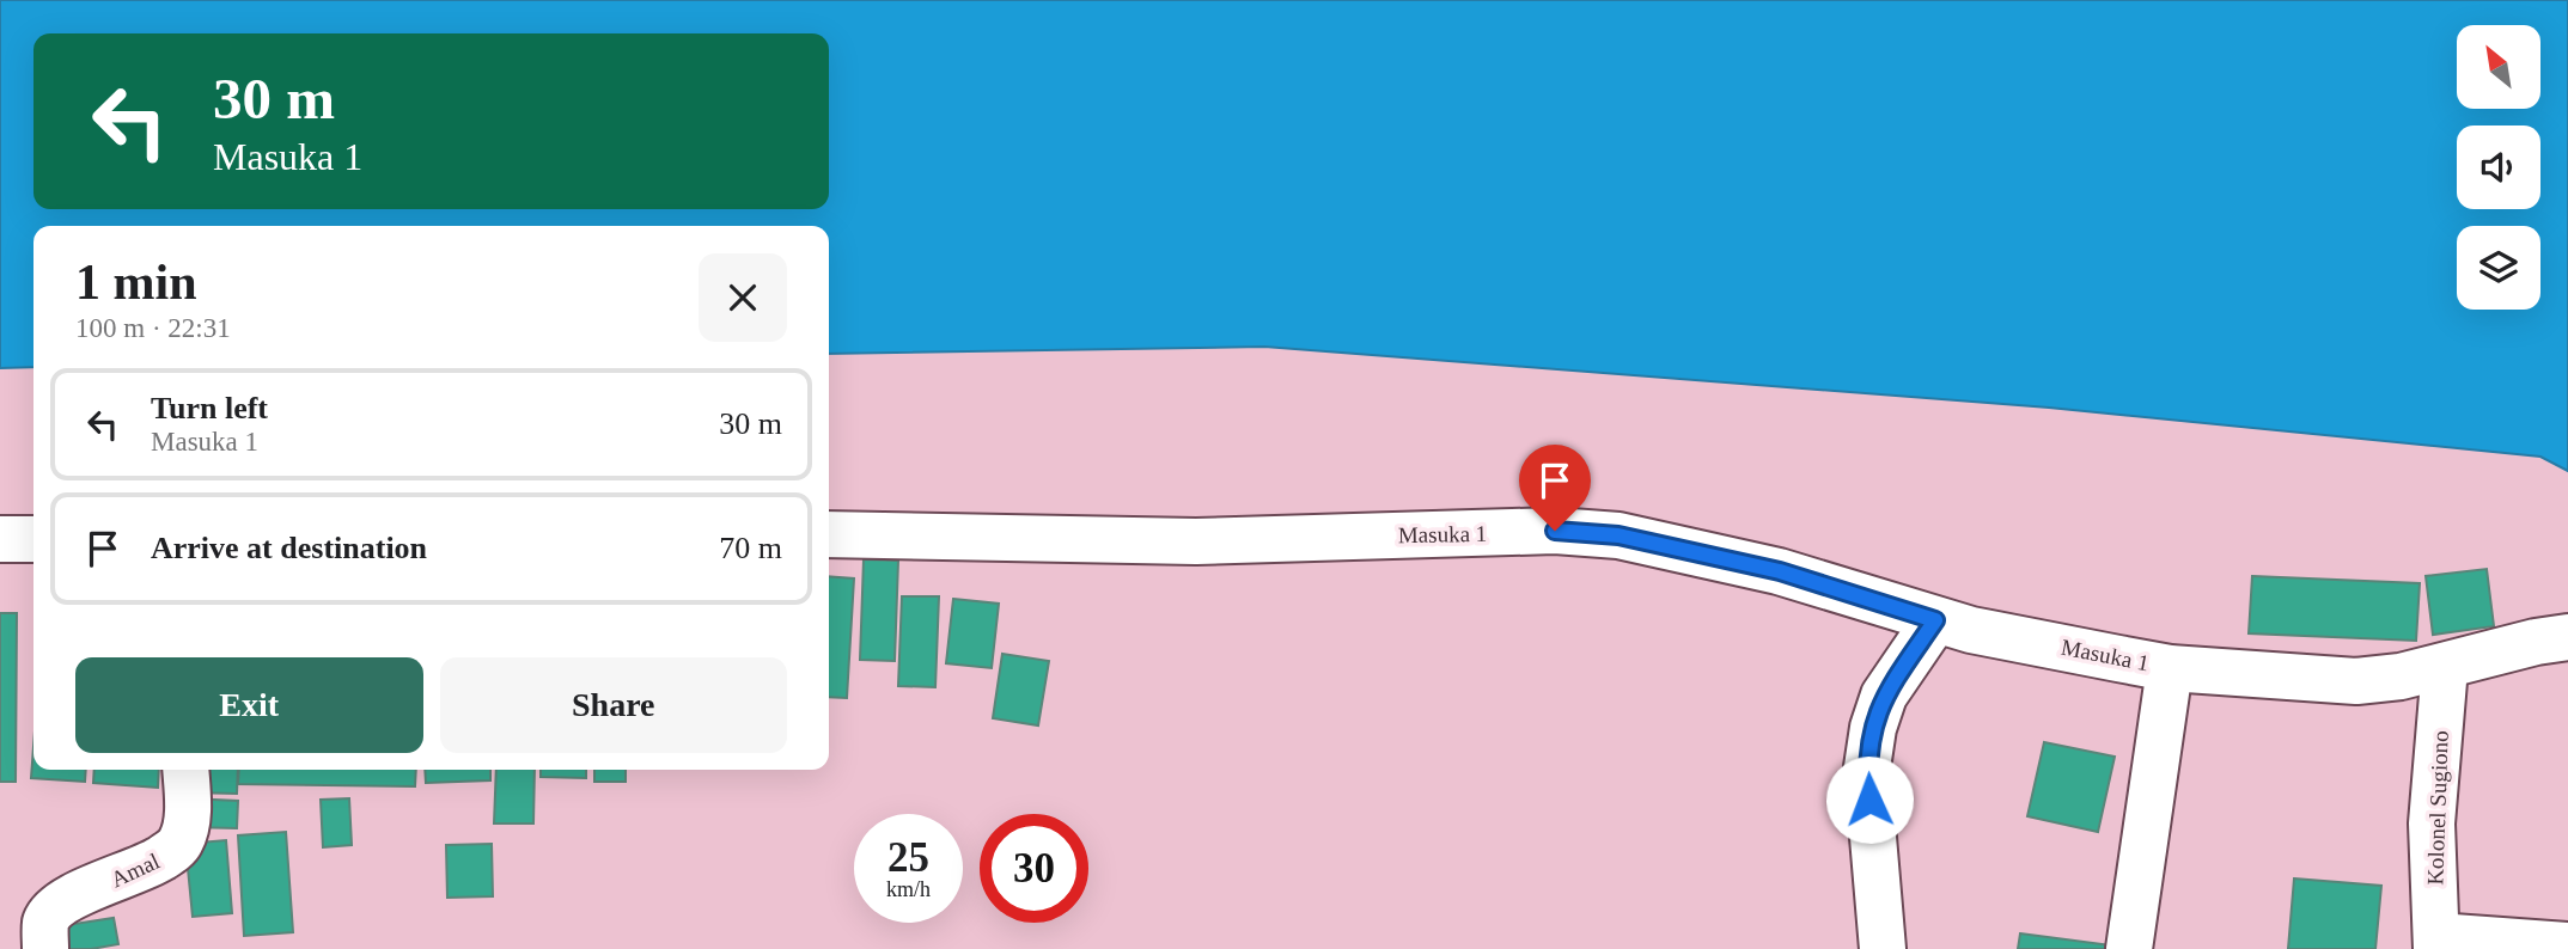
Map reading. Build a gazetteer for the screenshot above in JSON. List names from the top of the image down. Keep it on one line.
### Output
{"streets":{"street":["Masuka 1","Kolonel Sugiono","Amal"]},"crossings":[["Masuka 1","Kolonel Sugiono"]],"north":"top left","page":{"turn":["30 m","Masuka 1"],"heading":["1 min","100 m · 22:31"],"list":[{"name":"Turn left","note":"Masuka 1","value":"30 m"},{"name":"Arrive at destination","value":"70 m"}],"buttons":["Exit","Share"],"speed":"25 km/h","limit":"30"}}
